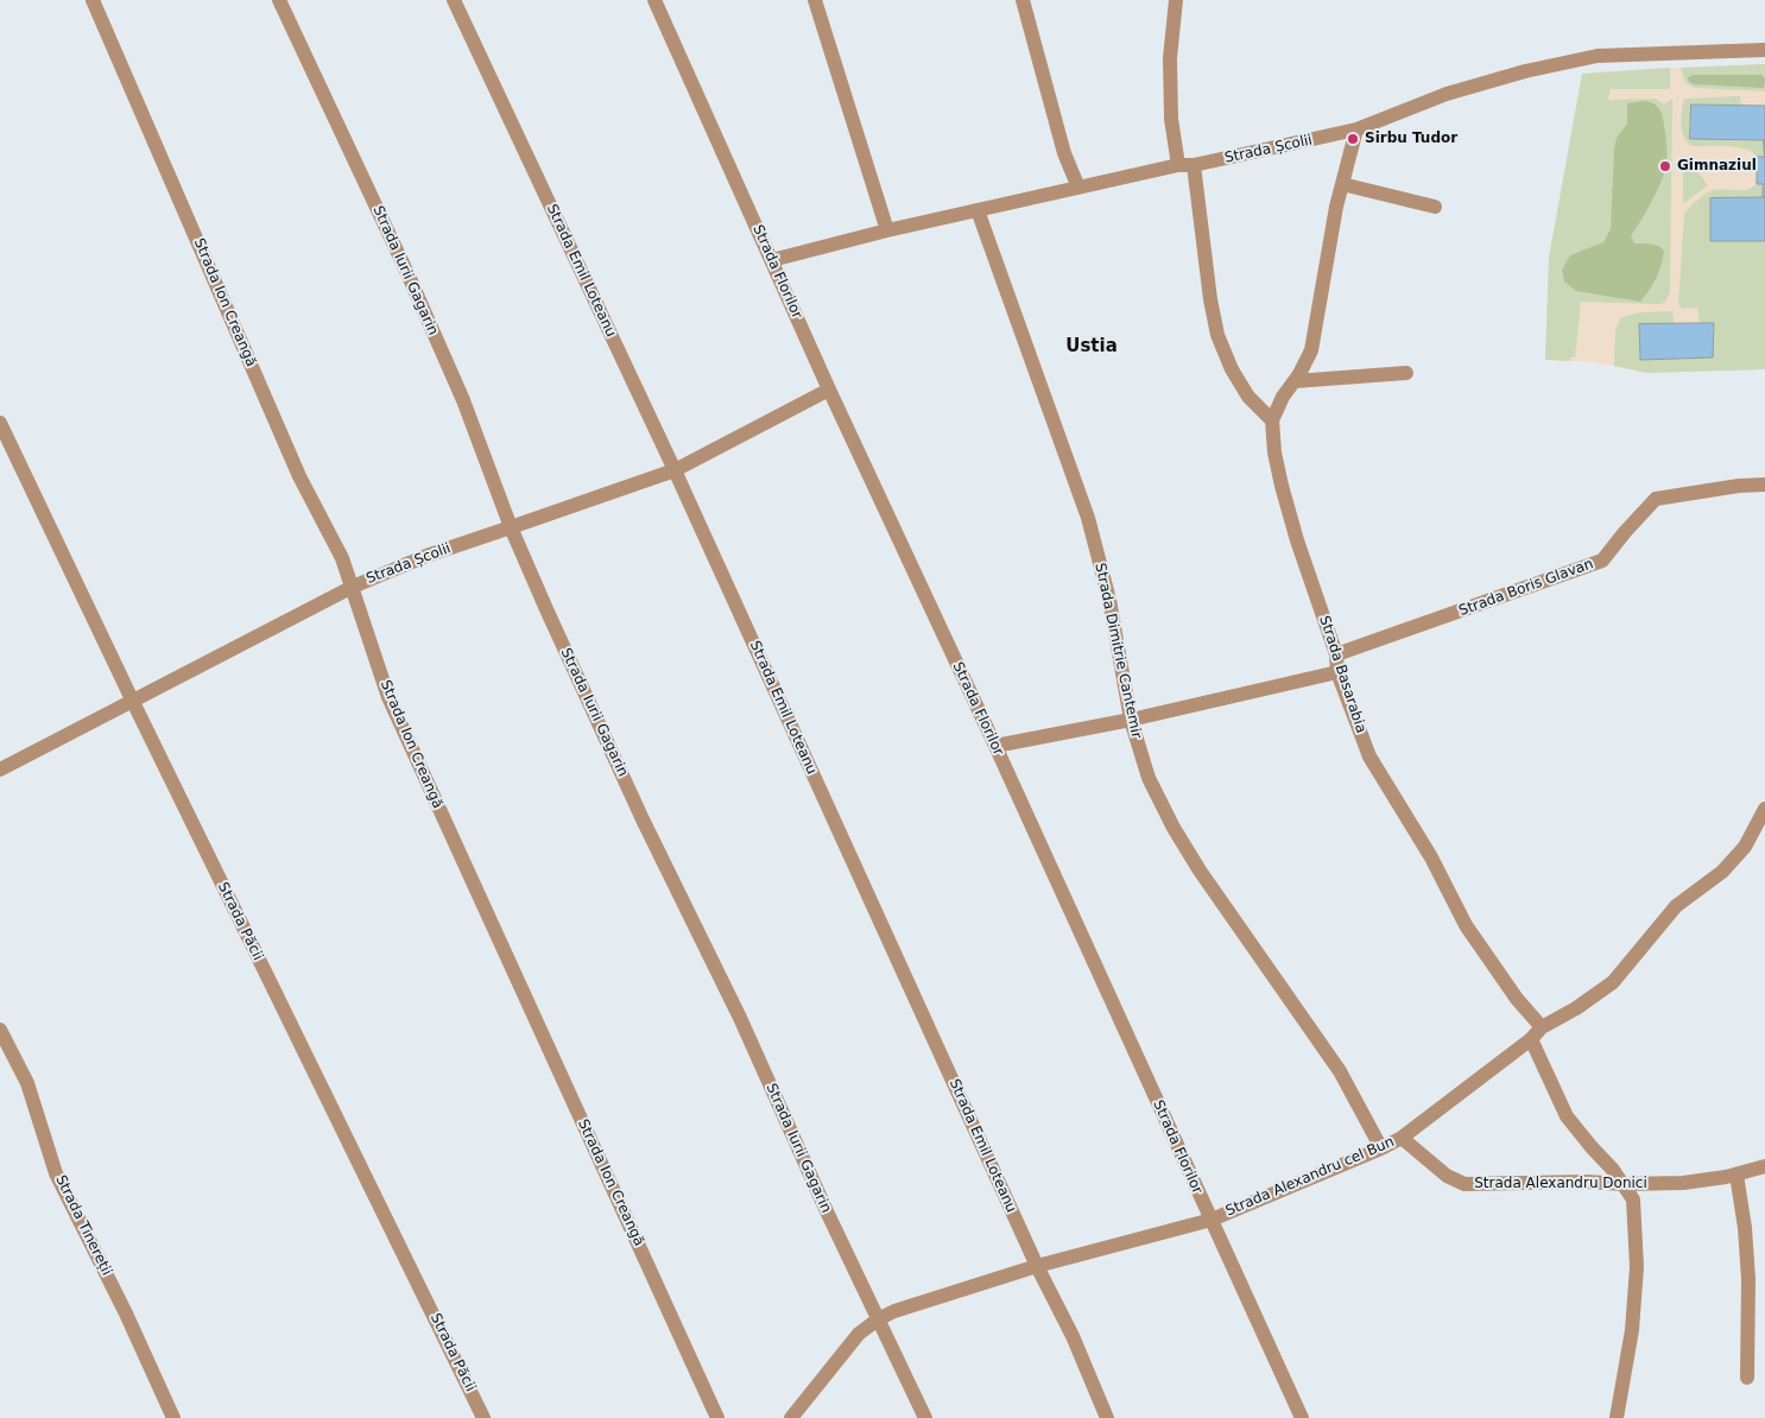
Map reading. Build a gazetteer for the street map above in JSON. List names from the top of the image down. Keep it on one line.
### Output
{"streets":{"street":["Strada Școlii","Strada Iurii Gagarin","Strada Emil Loteanu","Strada Florilor","Strada Ion Creangă","Strada Boris Glavan","Strada Dimitrie Cantemir","Strada Basarabia","Strada Păcii","Strada Alexandru cel Bun","Strada Alexandru Donici","Strada Tinereții"]},"crossings":[["Strada Școlii","Strada Iurii Gagarin"],["Strada Școlii","Strada Emil Loteanu"],["Strada Școlii","Strada Florilor"],["Strada Școlii","Strada Ion Creangă"],["Strada Școlii","Strada Dimitrie Cantemir"],["Strada Școlii","Strada Păcii"],["Strada Iurii Gagarin","Strada Alexandru cel Bun"],["Strada Emil Loteanu","Strada Alexandru cel Bun"],["Strada Florilor","Strada Alexandru cel Bun"],["Strada Boris Glavan","Strada Basarabia"],["Strada Dimitrie Cantemir","Strada Alexandru cel Bun"],["Strada Basarabia","Strada Alexandru cel Bun"],["Strada Alexandru cel Bun","Strada Alexandru Donici"]],"districts":["Ustia"],"places":["Sirbu Tudor","Gimnaziul"]}
